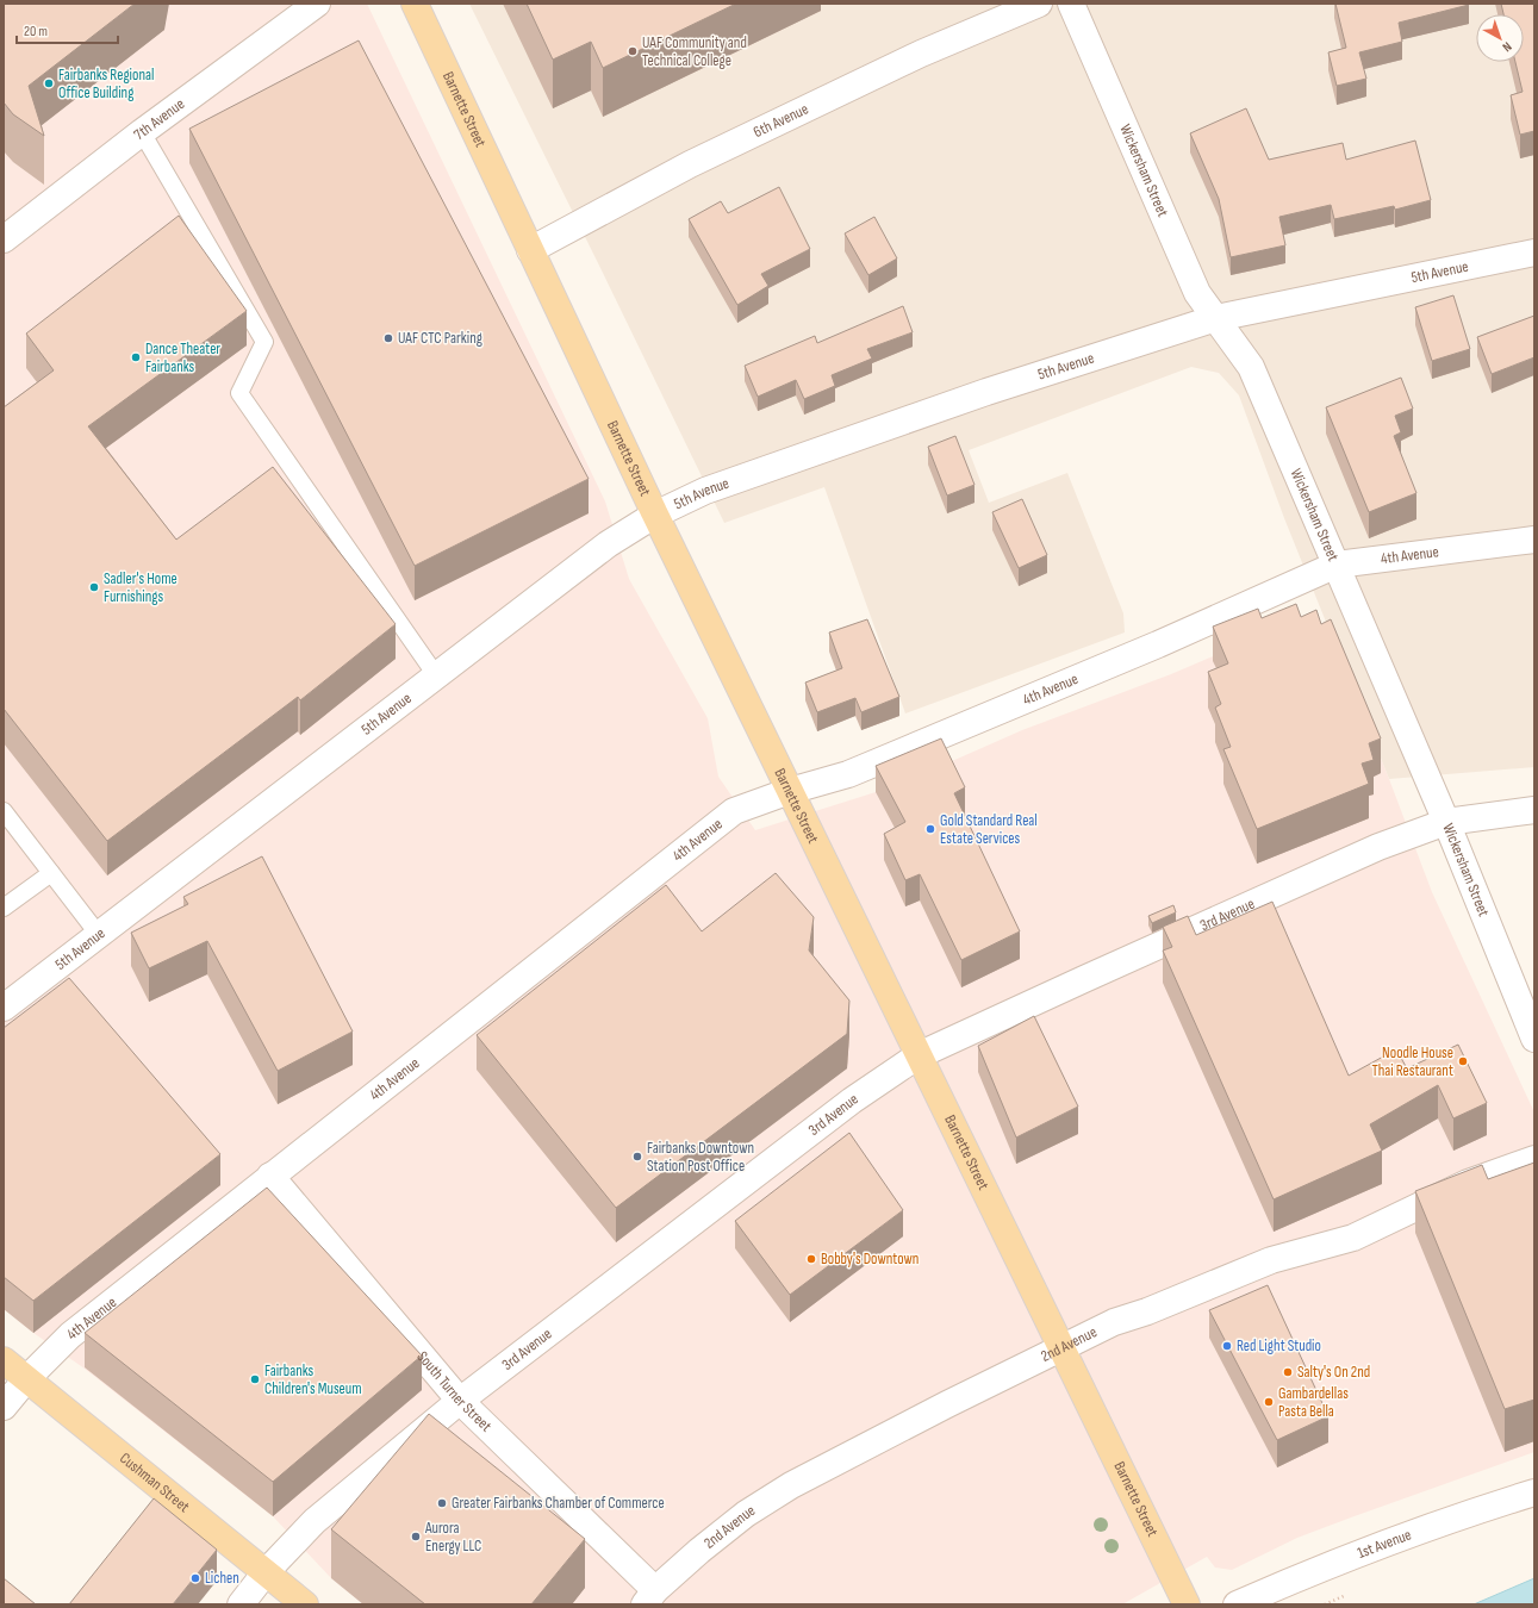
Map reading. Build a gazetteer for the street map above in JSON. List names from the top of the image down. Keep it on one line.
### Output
{"streets":{"main road":["Barnette Street","Cushman Street"],"street":["7th Avenue","6th Avenue","Wickersham Street","5th Avenue","4th Avenue","3rd Avenue","2nd Avenue","South Turner Street","1st Avenue"]},"crossings":[["Barnette Street","6th Avenue"],["Barnette Street","5th Avenue"],["Barnette Street","4th Avenue"],["Barnette Street","3rd Avenue"],["Barnette Street","2nd Avenue"],["Wickersham Street","5th Avenue"],["Wickersham Street","4th Avenue"],["Wickersham Street","3rd Avenue"],["4th Avenue","South Turner Street"],["4th Avenue","Cushman Street"],["3rd Avenue","South Turner Street"],["3rd Avenue","Cushman Street"],["2nd Avenue","South Turner Street"]],"places":["UAF Community and Technical College","Fairbanks Regional Office Building","UAF CTC Parking","Dance Theater Fairbanks","Sadler's Home Furnishings","Gold Standard Real Estate Services","Noodle House Thai Restaurant","Fairbanks Downtown Station Post Office","Bobby's Downtown","Red Light Studio","Salty's On 2nd","Fairbanks Children's Museum","Gambardellas Pasta Bella","Greater Fairbanks Chamber of Commerce","Aurora Energy LLC","Lichen"],"scale_bar":"20 m","north":"bottom right"}
